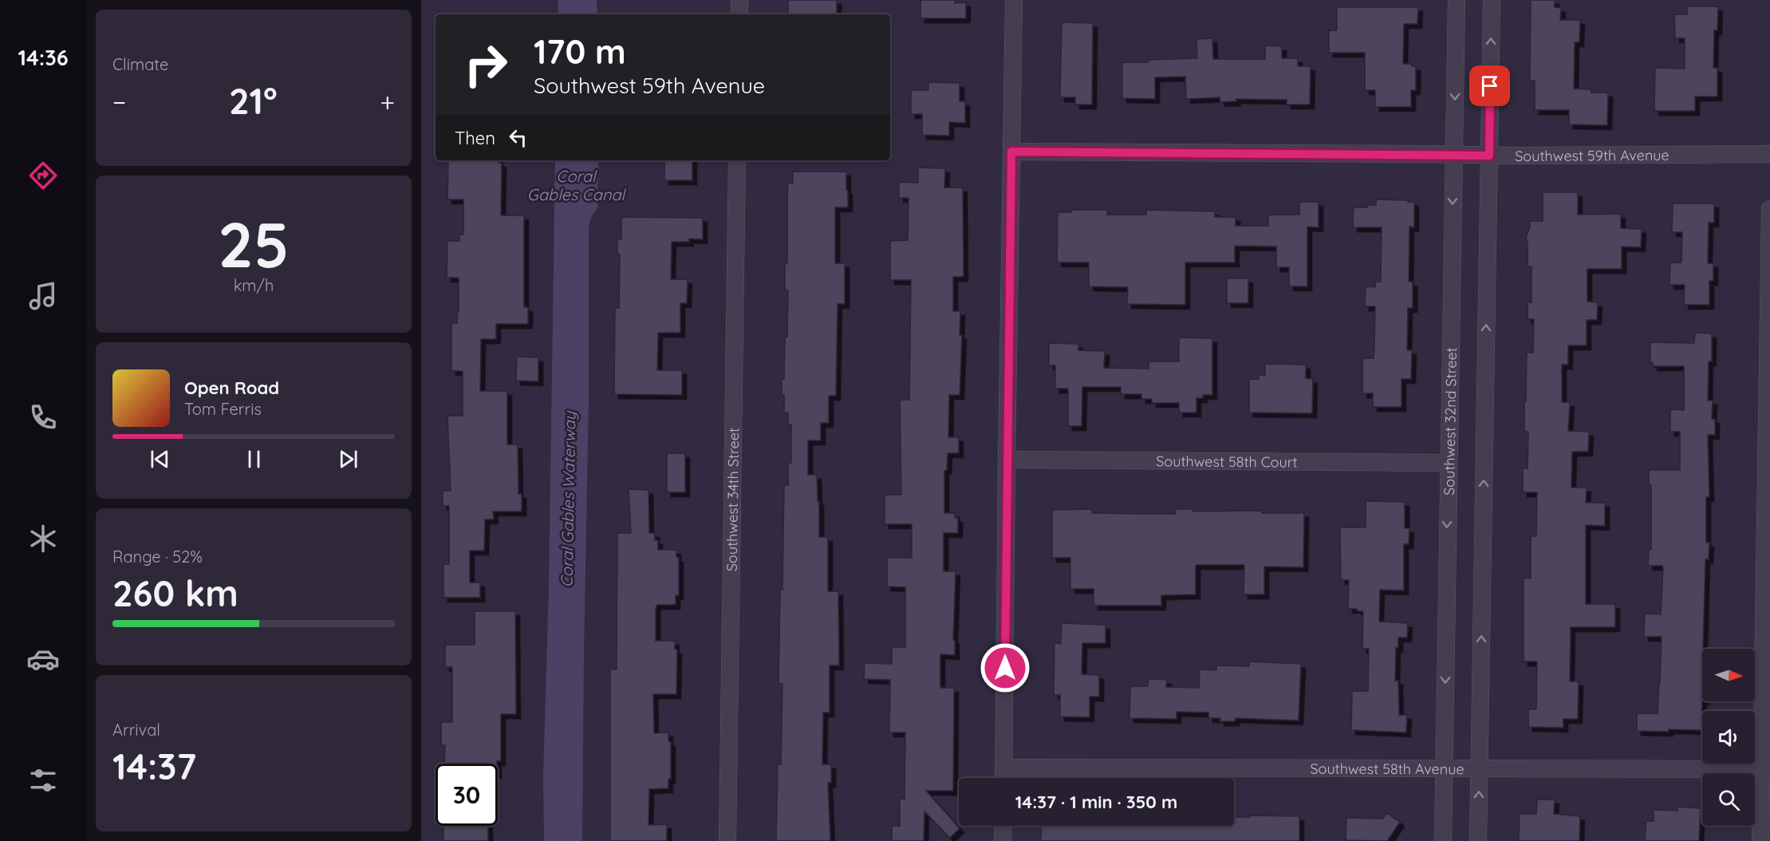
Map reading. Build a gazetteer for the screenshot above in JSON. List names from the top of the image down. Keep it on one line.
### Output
{"streets":{"street":["Southwest 59th Avenue","Southwest 32nd Street","Southwest 58th Court","Southwest 34th Street","Southwest 58th Avenue"]},"crossings":[["Southwest 59th Avenue","Southwest 32nd Street"],["Southwest 32nd Street","Southwest 58th Court"],["Southwest 32nd Street","Southwest 58th Avenue"]],"water":["Coral Gables Canal","Coral Gables Waterway"],"north":"right","page":{"tabs":"14:36","tile":["Climate",["25","km/h"],["Range · 52%","260 km"],["Arrival","14:37"]],"turn":["170 m","Southwest 59th Avenue"],"heat":["−","21°","+"],"then":"Then","song":["Open Road","Tom Ferris"],"limit":"30","trip":"14:37 · 1 min · 350 m"}}
